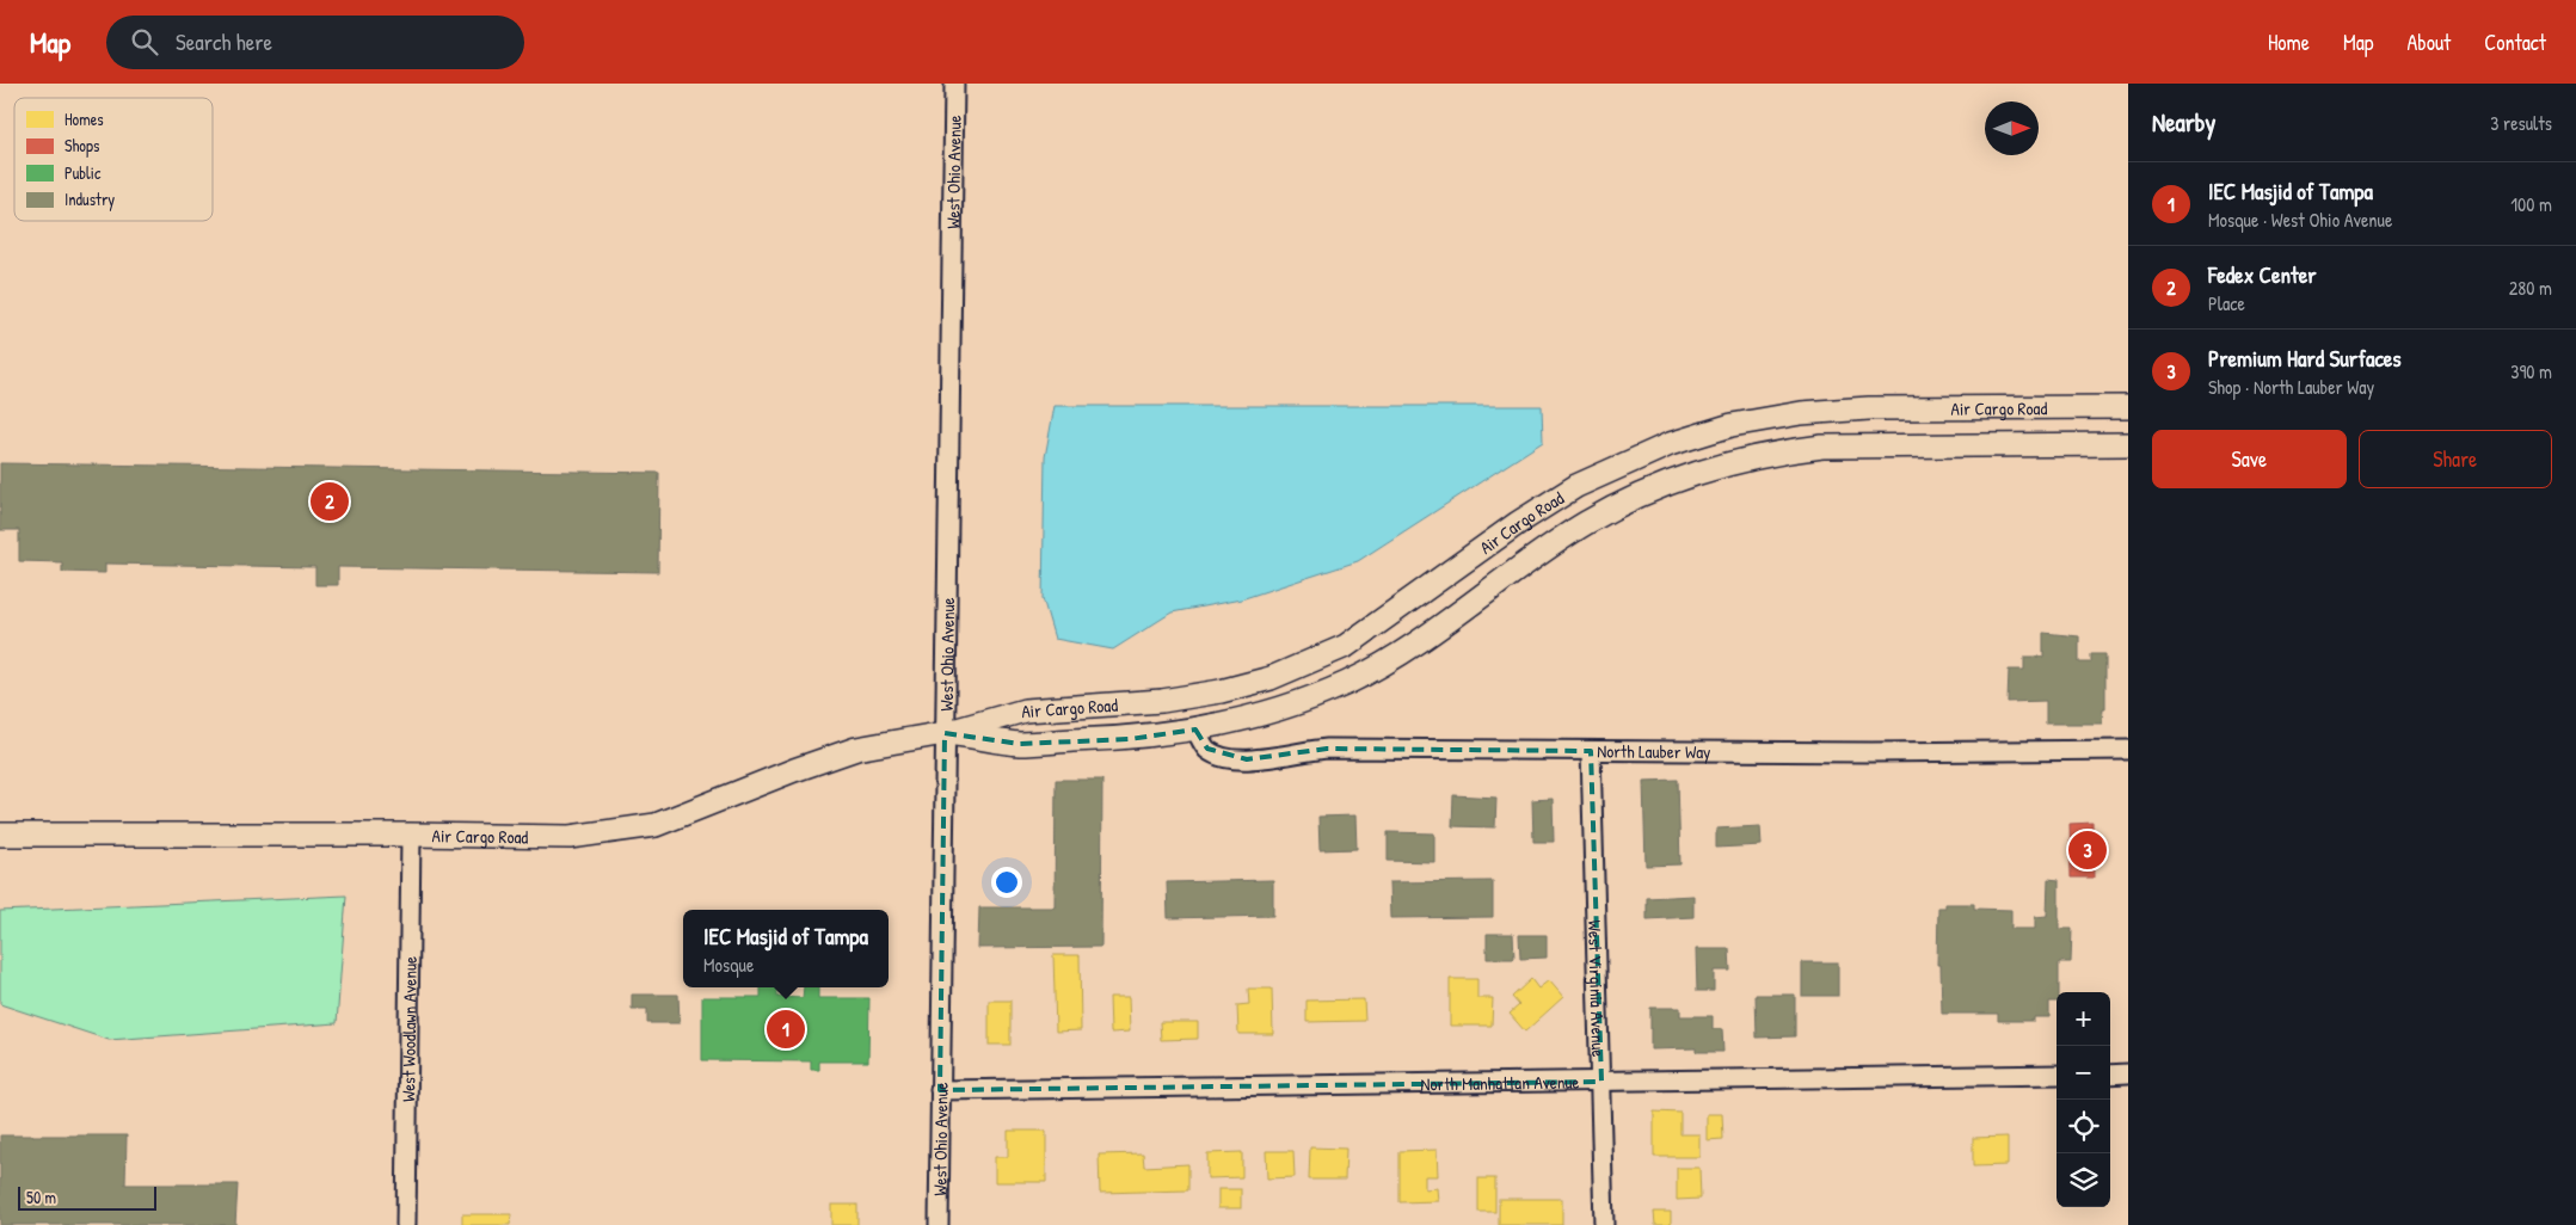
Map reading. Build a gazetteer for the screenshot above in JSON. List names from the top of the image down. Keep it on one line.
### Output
{"streets":{"street":["West Ohio Avenue","Air Cargo Road","North Lauber Way","West Virginia Avenue","West Woodlawn Avenue","North Manhattan Avenue"]},"crossings":[["West Ohio Avenue","Air Cargo Road"],["West Ohio Avenue","North Manhattan Avenue"],["Air Cargo Road","North Lauber Way"],["Air Cargo Road","West Woodlawn Avenue"],["North Lauber Way","West Virginia Avenue"],["West Virginia Avenue","North Manhattan Avenue"]],"legend":["Homes","Shops","Public","Industry"],"scale_bar":"50 m","north":"right","page":{"header":"Map","search":"Search here","nav":["Home","Map","About","Contact"],"heading":["Nearby","3 results"],"list":[{"mark":"1","name":"IEC Masjid of Tampa","note":"Mosque · West Ohio Avenue","value":"100 m"},{"mark":"2","name":"Fedex Center","note":"Place","value":"280 m"},{"mark":"3","name":"Premium Hard Surfaces","note":"Shop · North Lauber Way","value":"390 m"}],"buttons":["Save","Share"],"pins":["2","3","1"],"popup":["IEC Masjid of Tampa","Mosque"],"map_buttons":["+","−"],"scale":"50 m"}}
